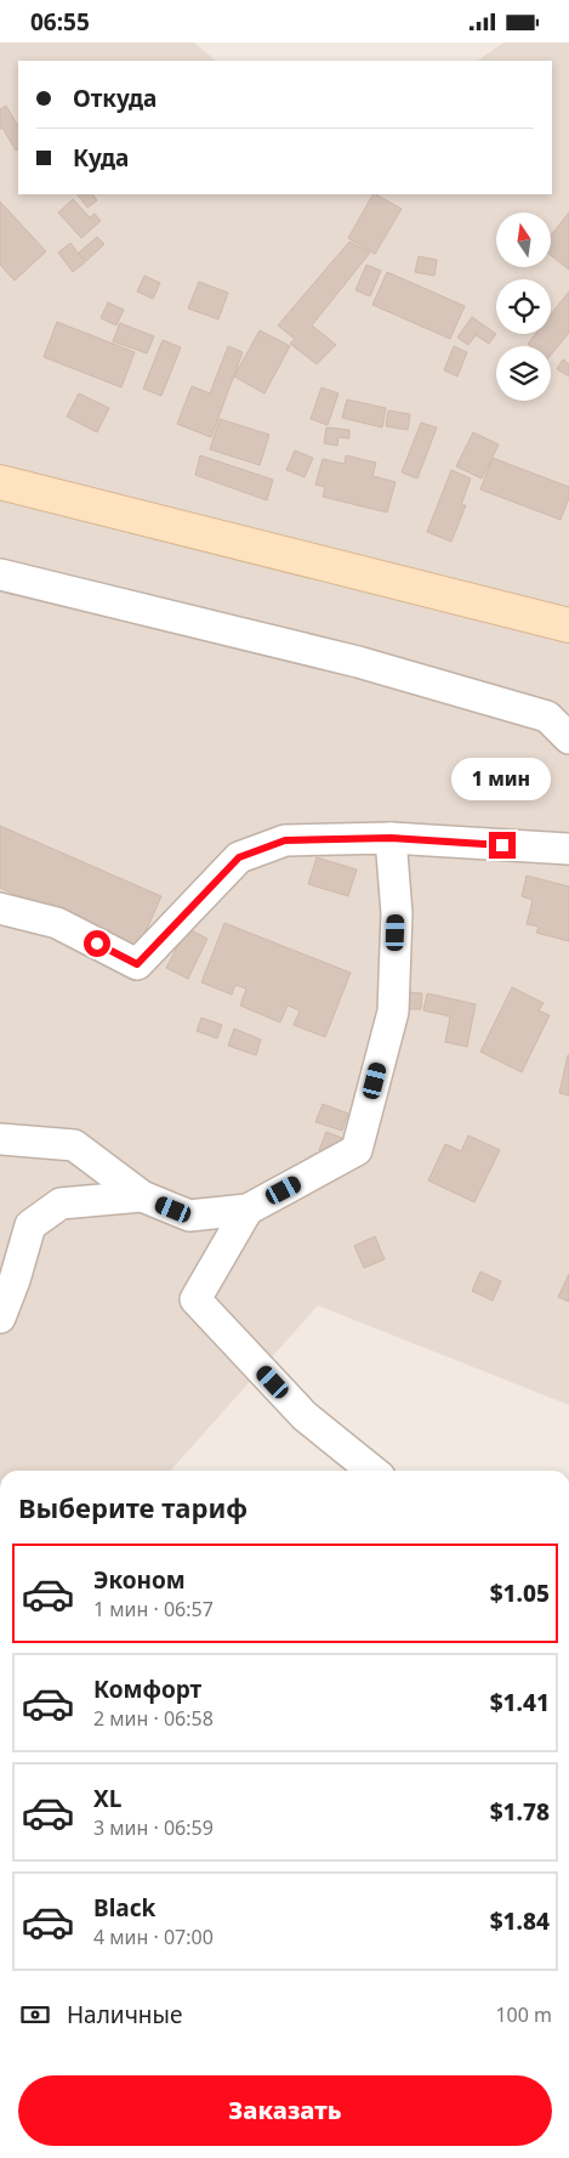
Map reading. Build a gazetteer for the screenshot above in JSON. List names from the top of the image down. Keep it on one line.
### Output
{"north":"top","page":{"status":"06:55","banner":["Откуда","Куда"],"bubble":"1 мин","heading":"Выберите тариф","list":[{"name":"Эконом","note":"1 мин · 06:57","value":"$1.05"},{"name":"Комфорт","note":"2 мин · 06:58","value":"$1.41"},{"name":"XL","note":"3 мин · 06:59","value":"$1.78"},{"name":"Black","note":"4 мин · 07:00","value":"$1.84"}],"pay":["Наличные","100 m"],"buttons":"Заказать"}}
